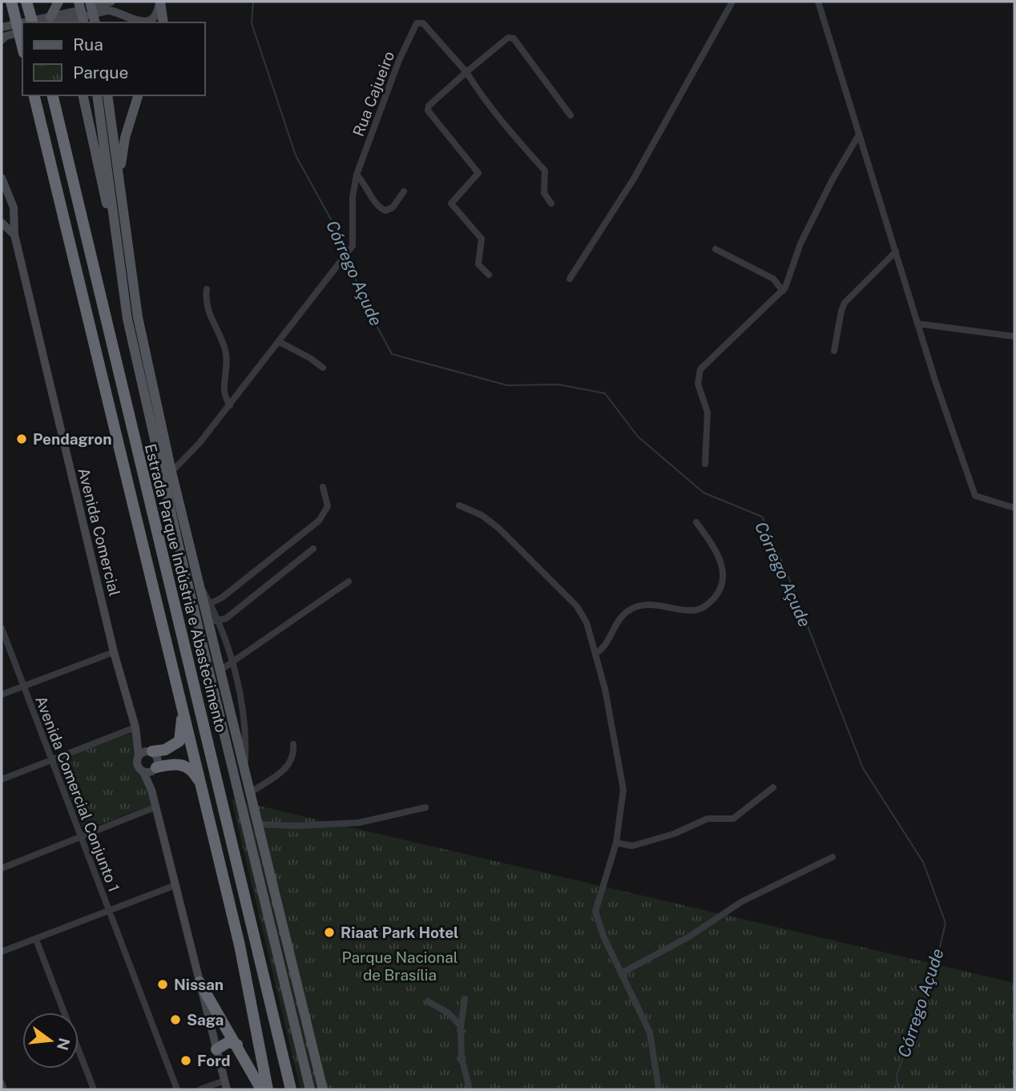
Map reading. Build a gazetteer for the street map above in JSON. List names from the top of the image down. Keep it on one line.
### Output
{"streets":{"highway":["Estrada Parque Indústria e Abastecimento"],"street":["Rua Cajueiro","Avenida Comercial","Avenida Comercial Conjunto 1"]},"water":["Córrego Açude"],"parks":["Parque Nacional de Brasília"],"places":["Pendagron","Riaat Park Hotel","Nissan","Saga","Ford"],"legend":["Rua","Parque"],"north":"right"}
